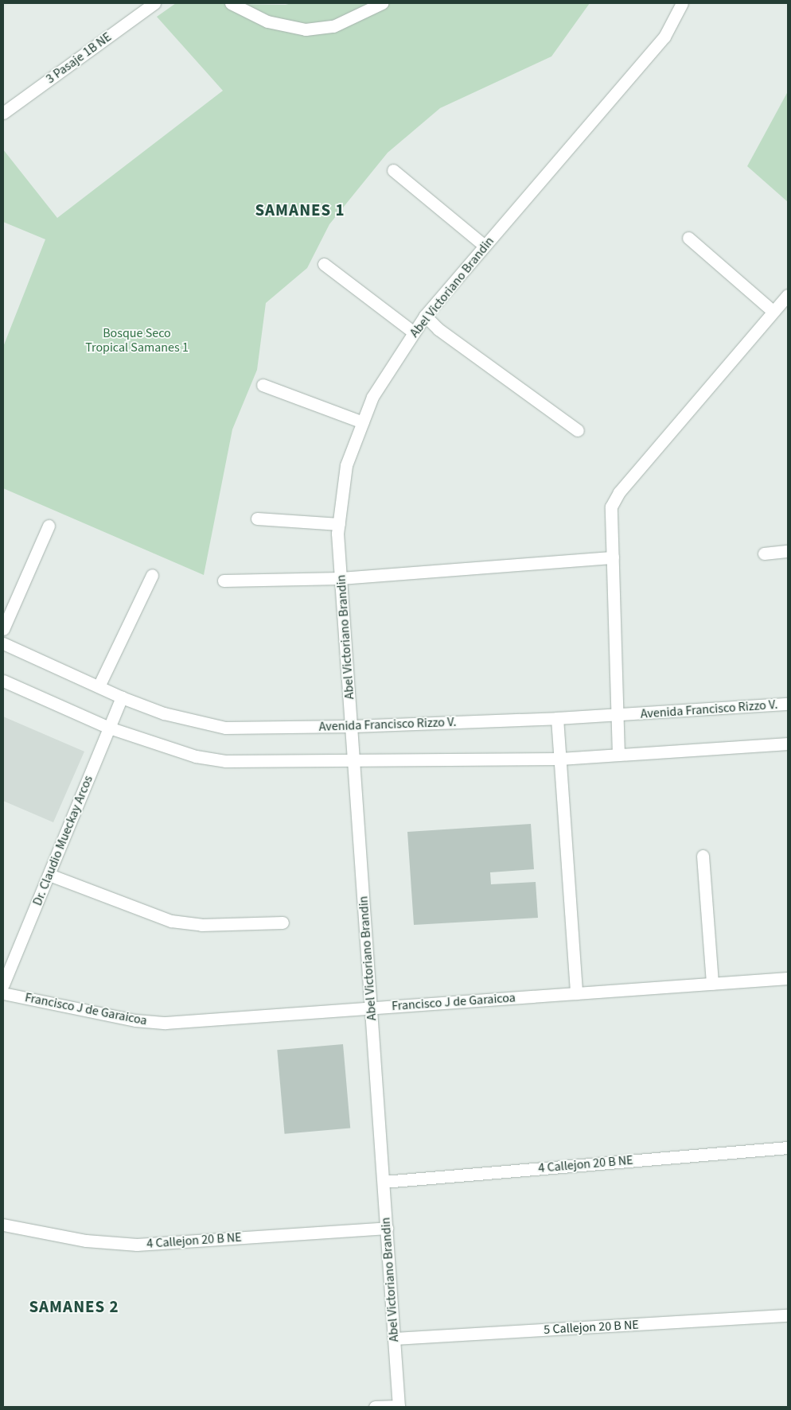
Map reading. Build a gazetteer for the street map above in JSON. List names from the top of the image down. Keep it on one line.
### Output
{"streets":{"street":["3 Pasaje 1B NE","Abel Victoriano Brandin","Avenida Francisco Rizzo V.","Dr. Claudio Mueckay Arcos","Francisco J de Garaicoa","4 Callejon 20 B NE","5 Callejon 20 B NE"]},"crossings":[["Abel Victoriano Brandin","Avenida Francisco Rizzo V."],["Abel Victoriano Brandin","Francisco J de Garaicoa"],["Abel Victoriano Brandin","4 Callejon 20 B NE"],["Abel Victoriano Brandin","5 Callejon 20 B NE"],["Avenida Francisco Rizzo V.","Dr. Claudio Mueckay Arcos"]],"districts":["SAMANES 1","SAMANES 2"],"parks":["Bosque Seco Tropical Samanes 1"]}
